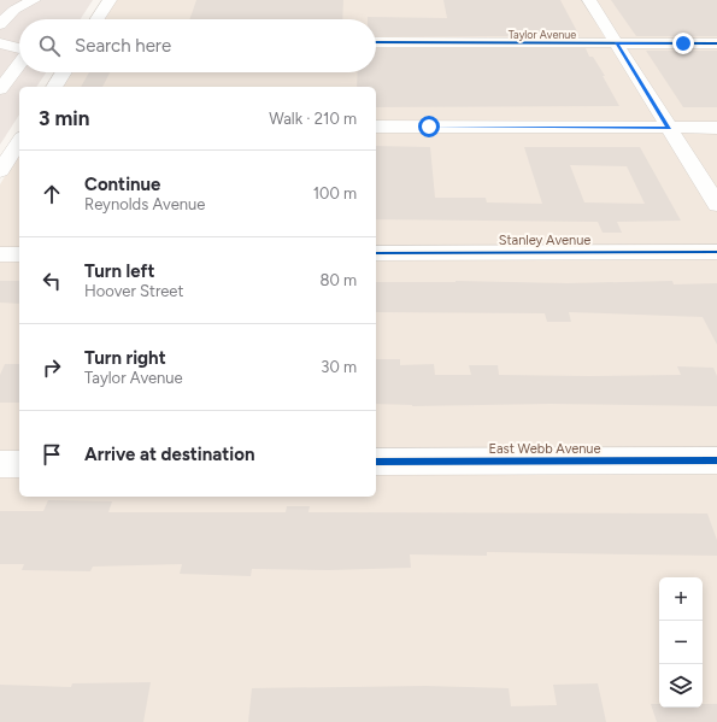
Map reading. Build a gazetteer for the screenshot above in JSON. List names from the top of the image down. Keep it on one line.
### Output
{"streets":{"street":["Taylor Avenue","Stanley Avenue","East Webb Avenue"]},"page":{"search":"Search here","heading":["3 min","Walk · 210 m"],"list":[["Continue","Reynolds Avenue","100 m"],["Turn left","Hoover Street","80 m"],["Turn right","Taylor Avenue","30 m"],"Arrive at destination"],"map_buttons":["+","−"]}}
